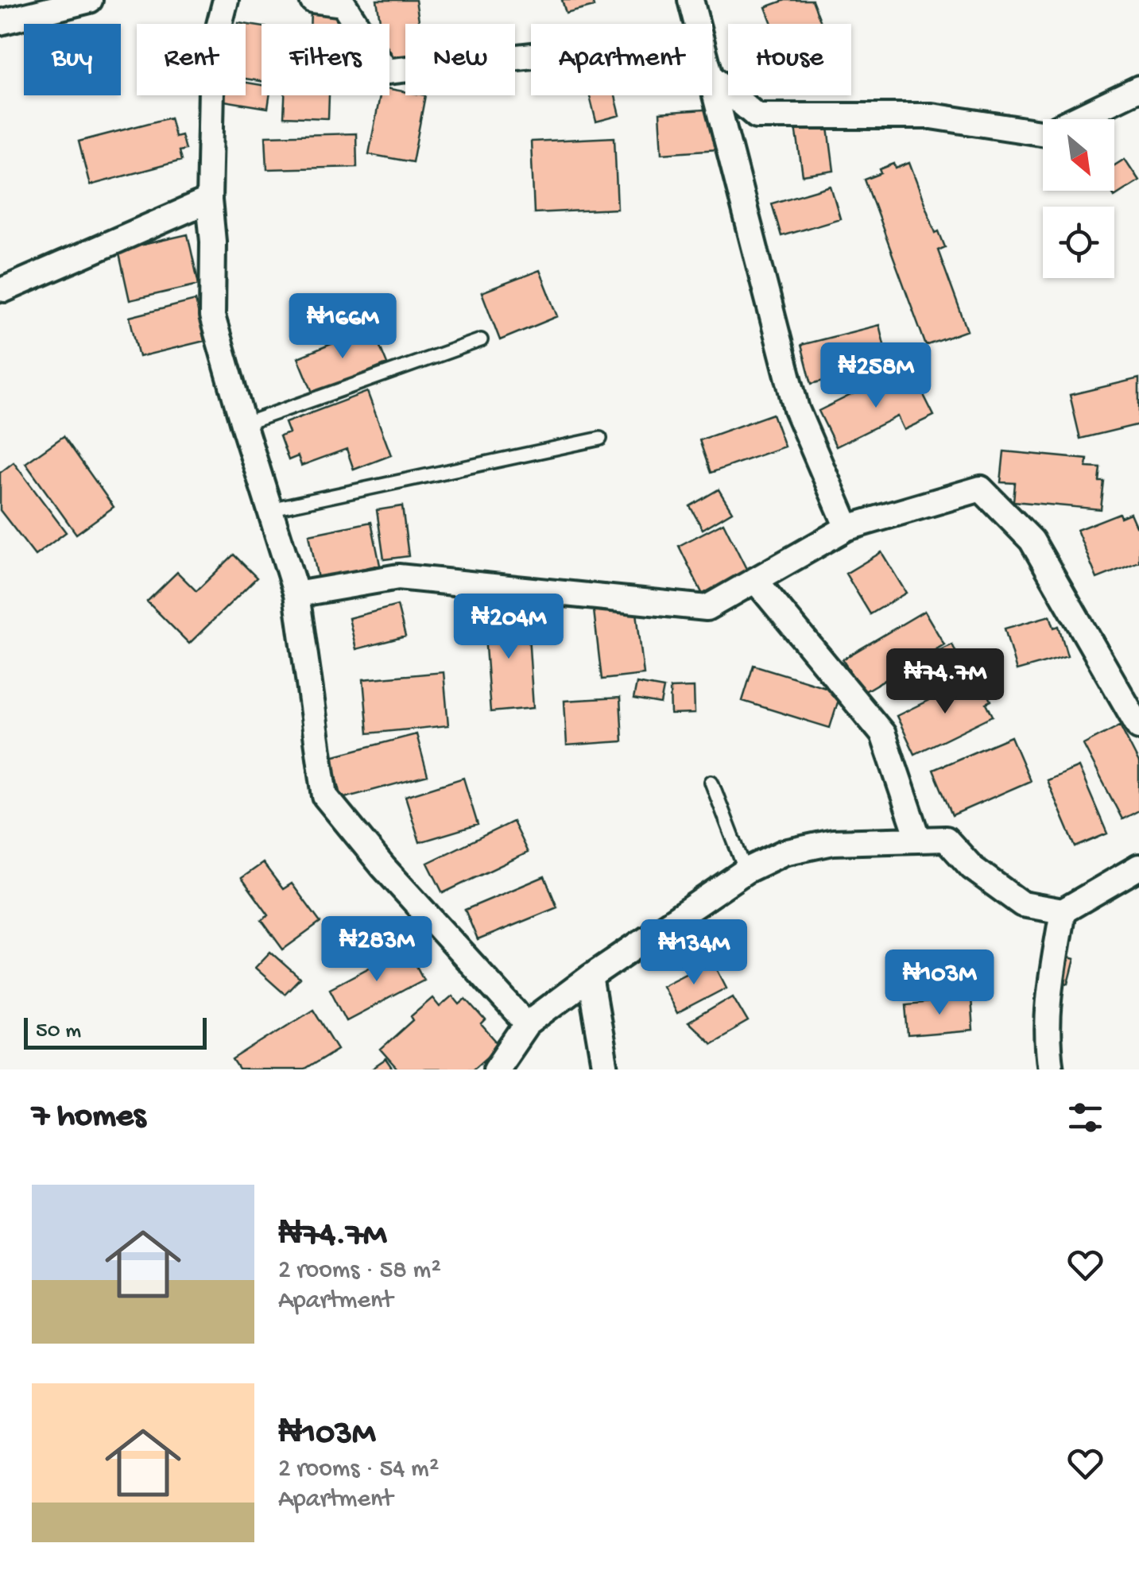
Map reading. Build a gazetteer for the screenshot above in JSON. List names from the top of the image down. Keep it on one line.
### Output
{"scale_bar":"50 m","north":"bottom right","page":{"chip":["Buy","Rent","Filters","New","Apartment","House"],"price":["₦166M","₦258M","₦204M","₦74.7M","₦283M","₦134M","₦103M"],"scale":"50 m","heading":"7 homes","list":[{"name":"₦74.7M","note":"2 rooms · 58 m² · Apartment"},{"name":"₦103M","note":"2 rooms · 54 m² · Apartment"}]}}
